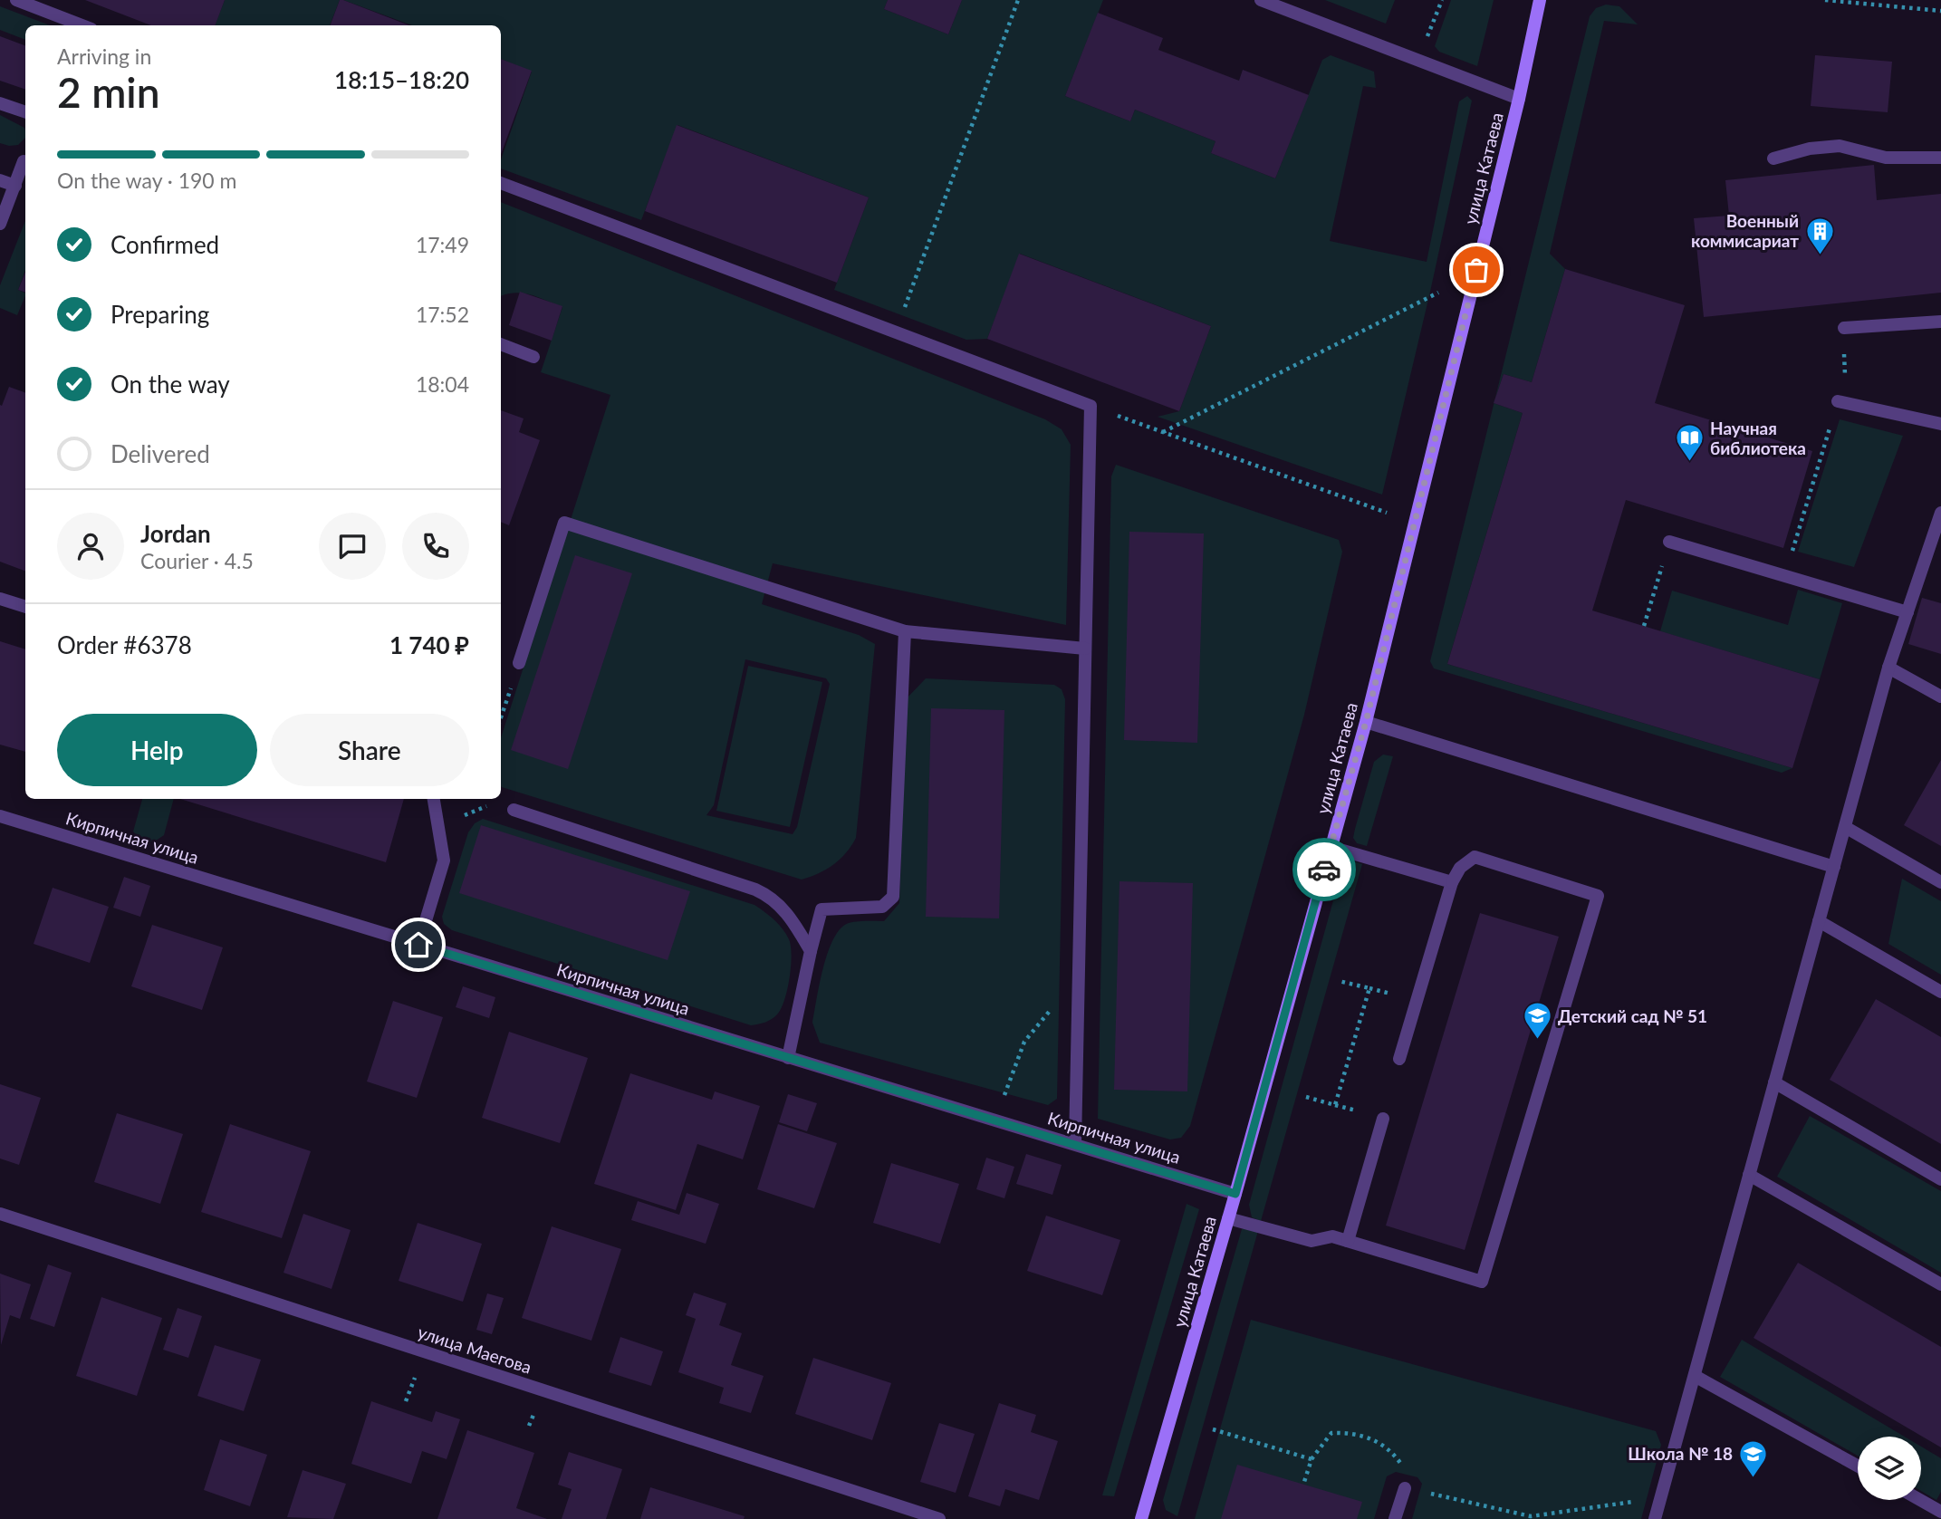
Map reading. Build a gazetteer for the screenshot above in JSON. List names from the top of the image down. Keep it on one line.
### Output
{"streets":{"street":["улица Катаева","Кирпичная улица","улица Маегова"]},"crossings":[["улица Катаева","Кирпичная улица"]],"places":{"building":["Военный коммисариат"],"library":["Научная библиотека"],"school or university":["Детский сад № 51","Школа № 18"]},"page":{"heading":["2 min","Arriving in","18:15–18:20"],"panel":["Jordan","Courier · 4.5","Order #6378","1 740 ₽"],"bar":"On the way · 190 m","list":[["Confirmed","17:49"],["Preparing","17:52"],["On the way","18:04"],"Delivered"],"buttons":["Help","Share"]}}
